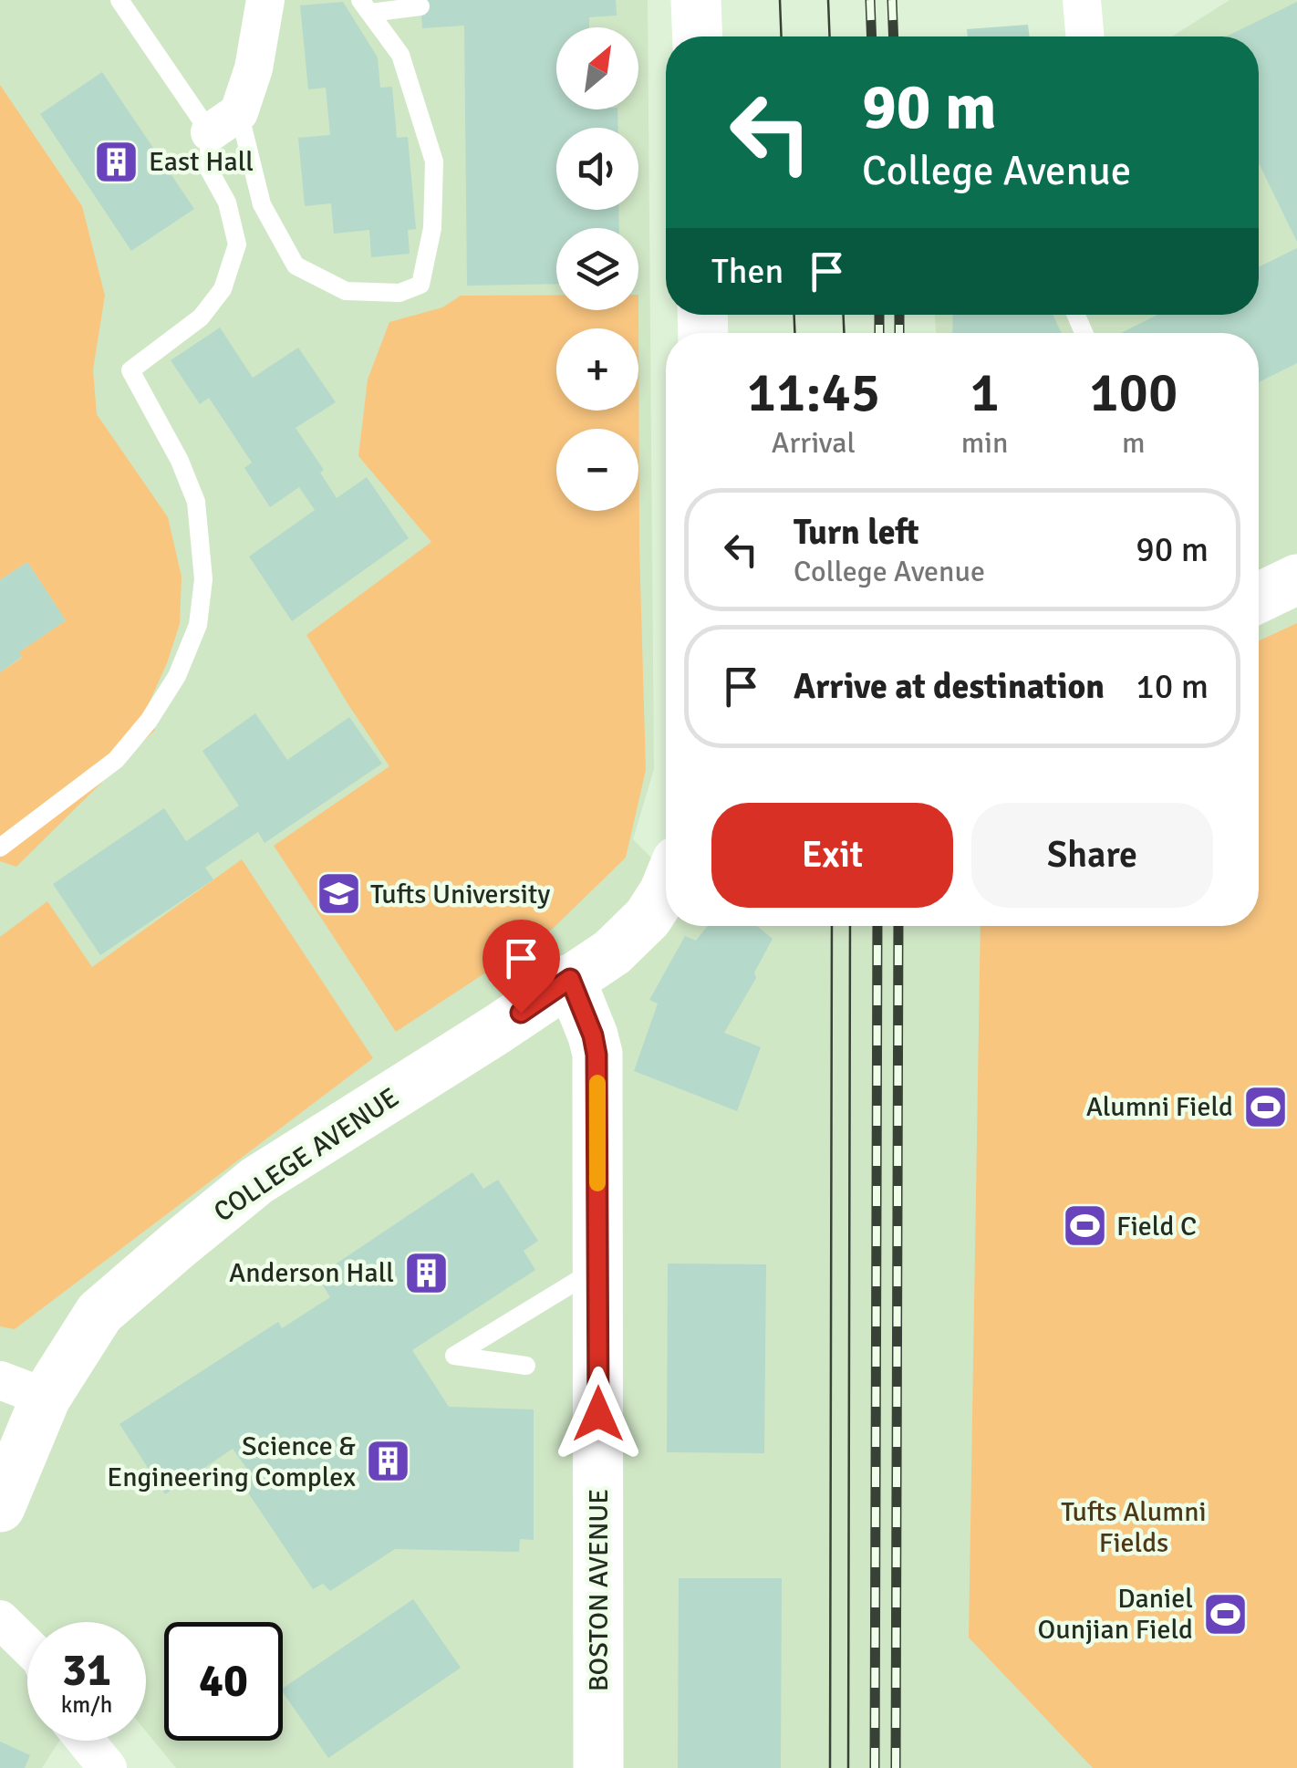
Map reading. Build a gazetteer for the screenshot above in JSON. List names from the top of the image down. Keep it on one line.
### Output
{"streets":{"main road":["COLLEGE AVENUE","BOSTON AVENUE"]},"crossings":[["COLLEGE AVENUE","BOSTON AVENUE"]],"parks":["Tufts Alumni Fields"],"places":{"building":["East Hall","Anderson Hall","Science & Engineering Complex"],"school or university":["Tufts University"],"sports":["Alumni Field","Field C","Daniel Ounjian Field"]},"north":"top right","page":{"map_buttons":["+","−"],"turn":["90 m","College Avenue"],"then":"Then","eta":["11:45","Arrival","1","min","100","m"],"list":[{"name":"Turn left","note":"College Avenue","value":"90 m"},{"name":"Arrive at destination","value":"10 m"}],"buttons":["Exit","Share"],"speed":"31 km/h","limit":"40"}}
